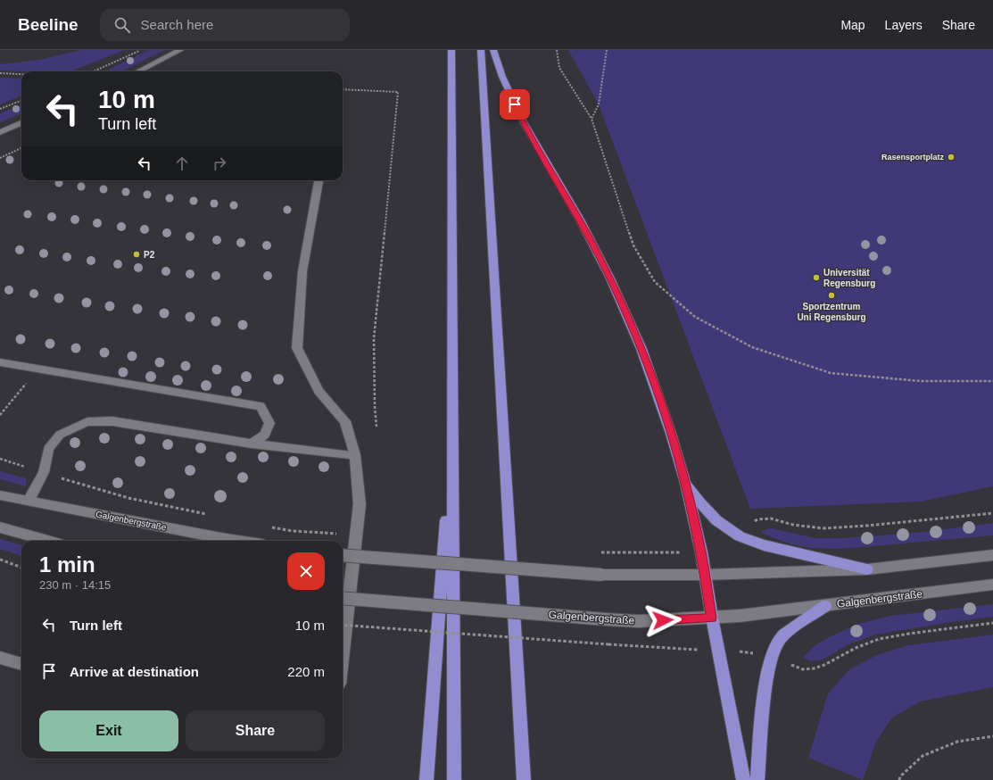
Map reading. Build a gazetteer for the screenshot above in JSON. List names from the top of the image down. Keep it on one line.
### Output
{"streets":{"street":["Galgenbergstraße"]},"places":["Rasensportplatz","P2","Universität Regensburg","Sportzentrum Uni Regensburg"],"page":{"header":"Beeline","search":"Search here","nav":["Map","Layers","Share"],"turn":["10 m","Turn left"],"heading":["1 min","230 m · 14:15"],"list":[{"name":"Turn left","value":"10 m"},{"name":"Arrive at destination","value":"220 m"}],"buttons":["Exit","Share"]}}
